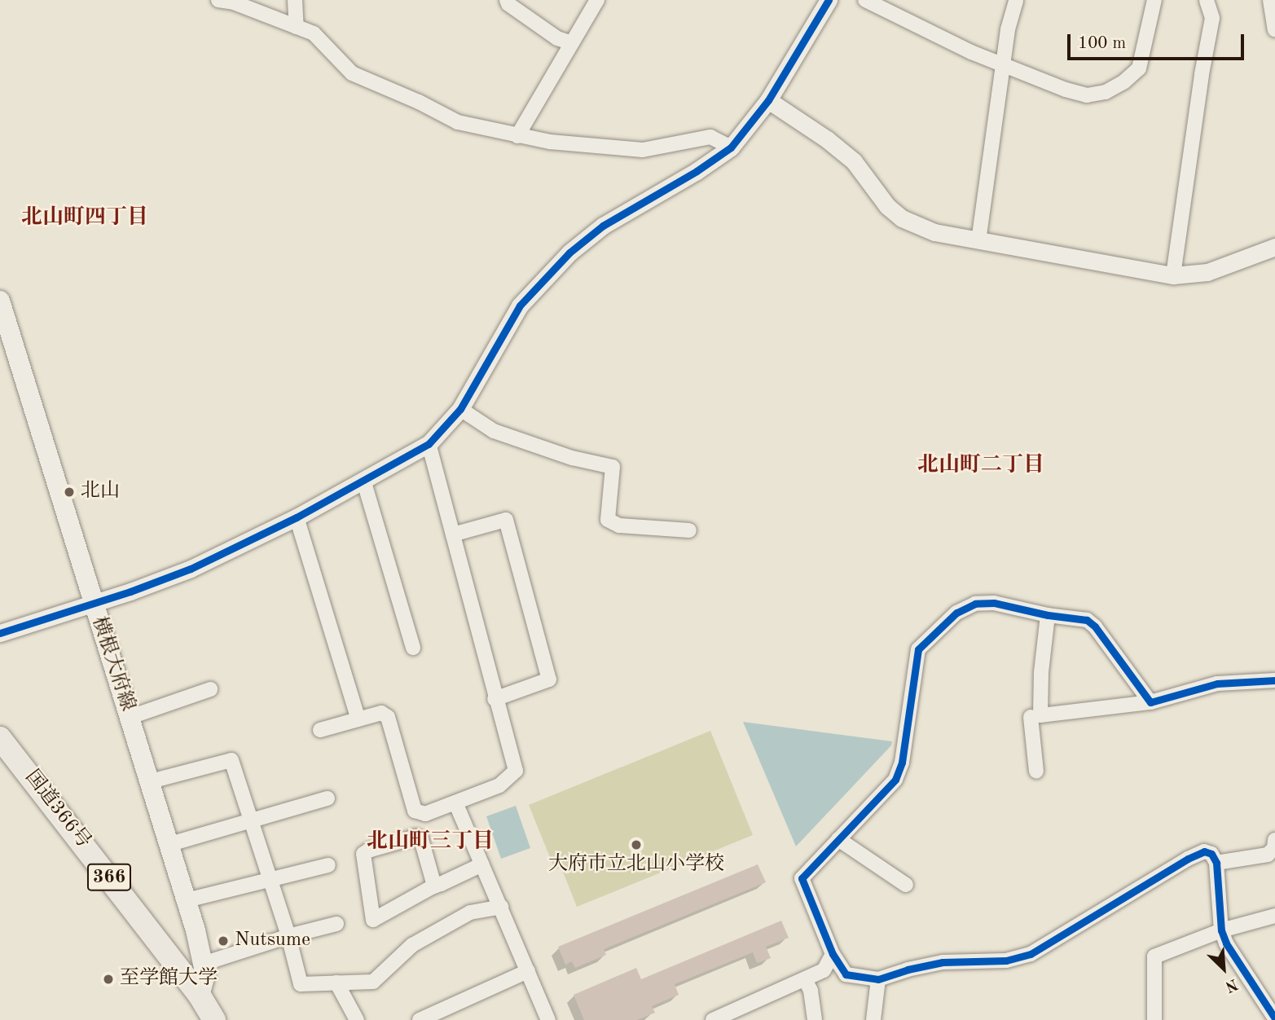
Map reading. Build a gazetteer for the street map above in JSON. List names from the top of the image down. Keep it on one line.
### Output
{"streets":{"highway":["国道366号","366"],"main road":["横根大府線"]},"crossings":[["横根大府線","国道366号"]],"districts":["北山町四丁目","北山町二丁目","北山町三丁目"],"places":["北山","大府市立北山小学校","Nutsume","至学館大学"],"scale_bar":"100 m","north":"bottom right"}
